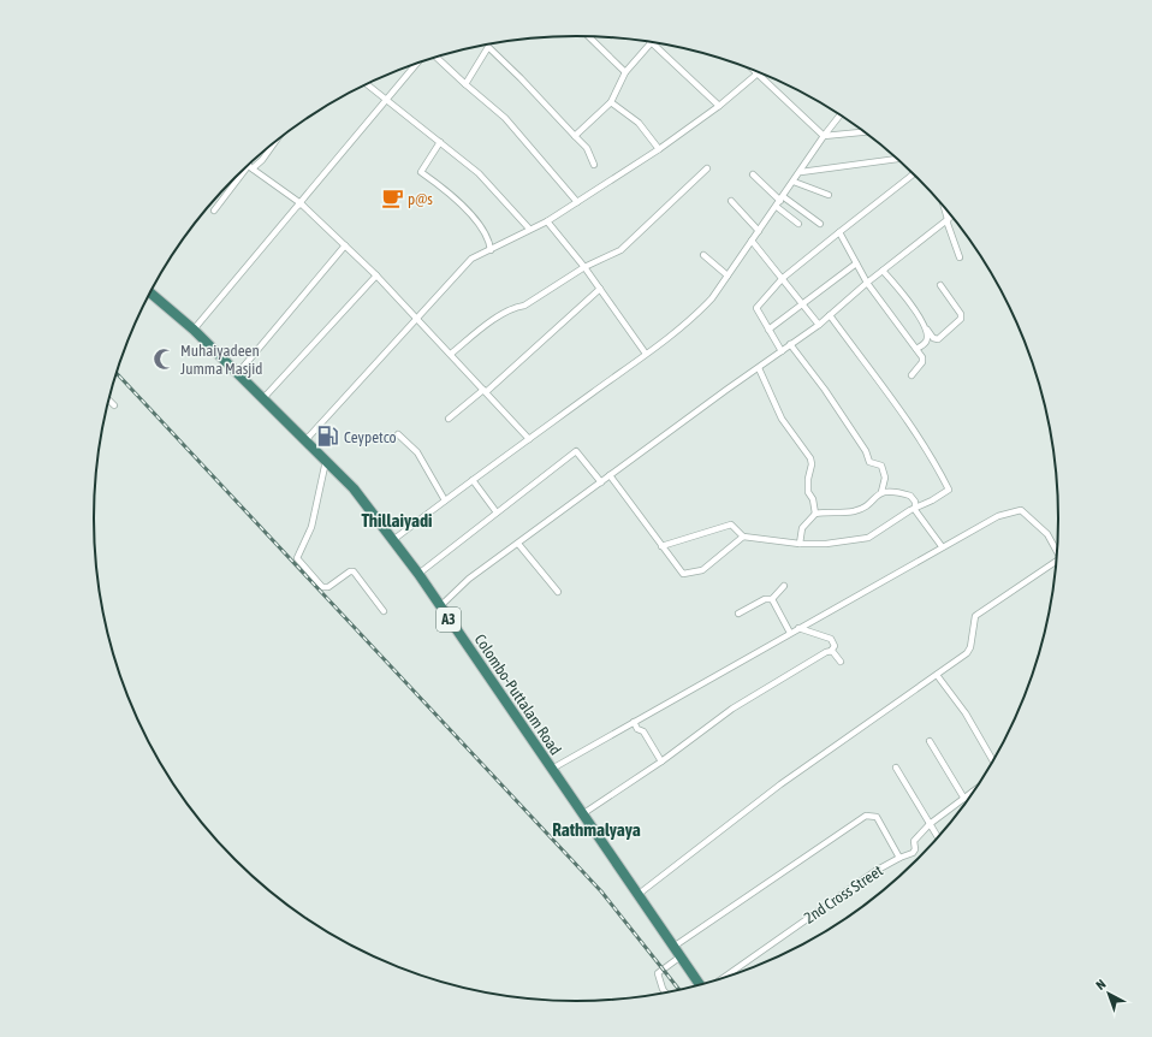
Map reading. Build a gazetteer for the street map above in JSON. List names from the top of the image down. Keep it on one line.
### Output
{"streets":{"highway":["A3","Colombo-Puttalam Road"],"street":["2nd Cross Street"]},"districts":["Thillaiyadi","Rathmalyaya"],"places":{"cafe":["p@s"],"mosque":["Muhaiyadeen Jumma Masjid"],"fuel station":["Ceypetco"]},"north":"top left"}
